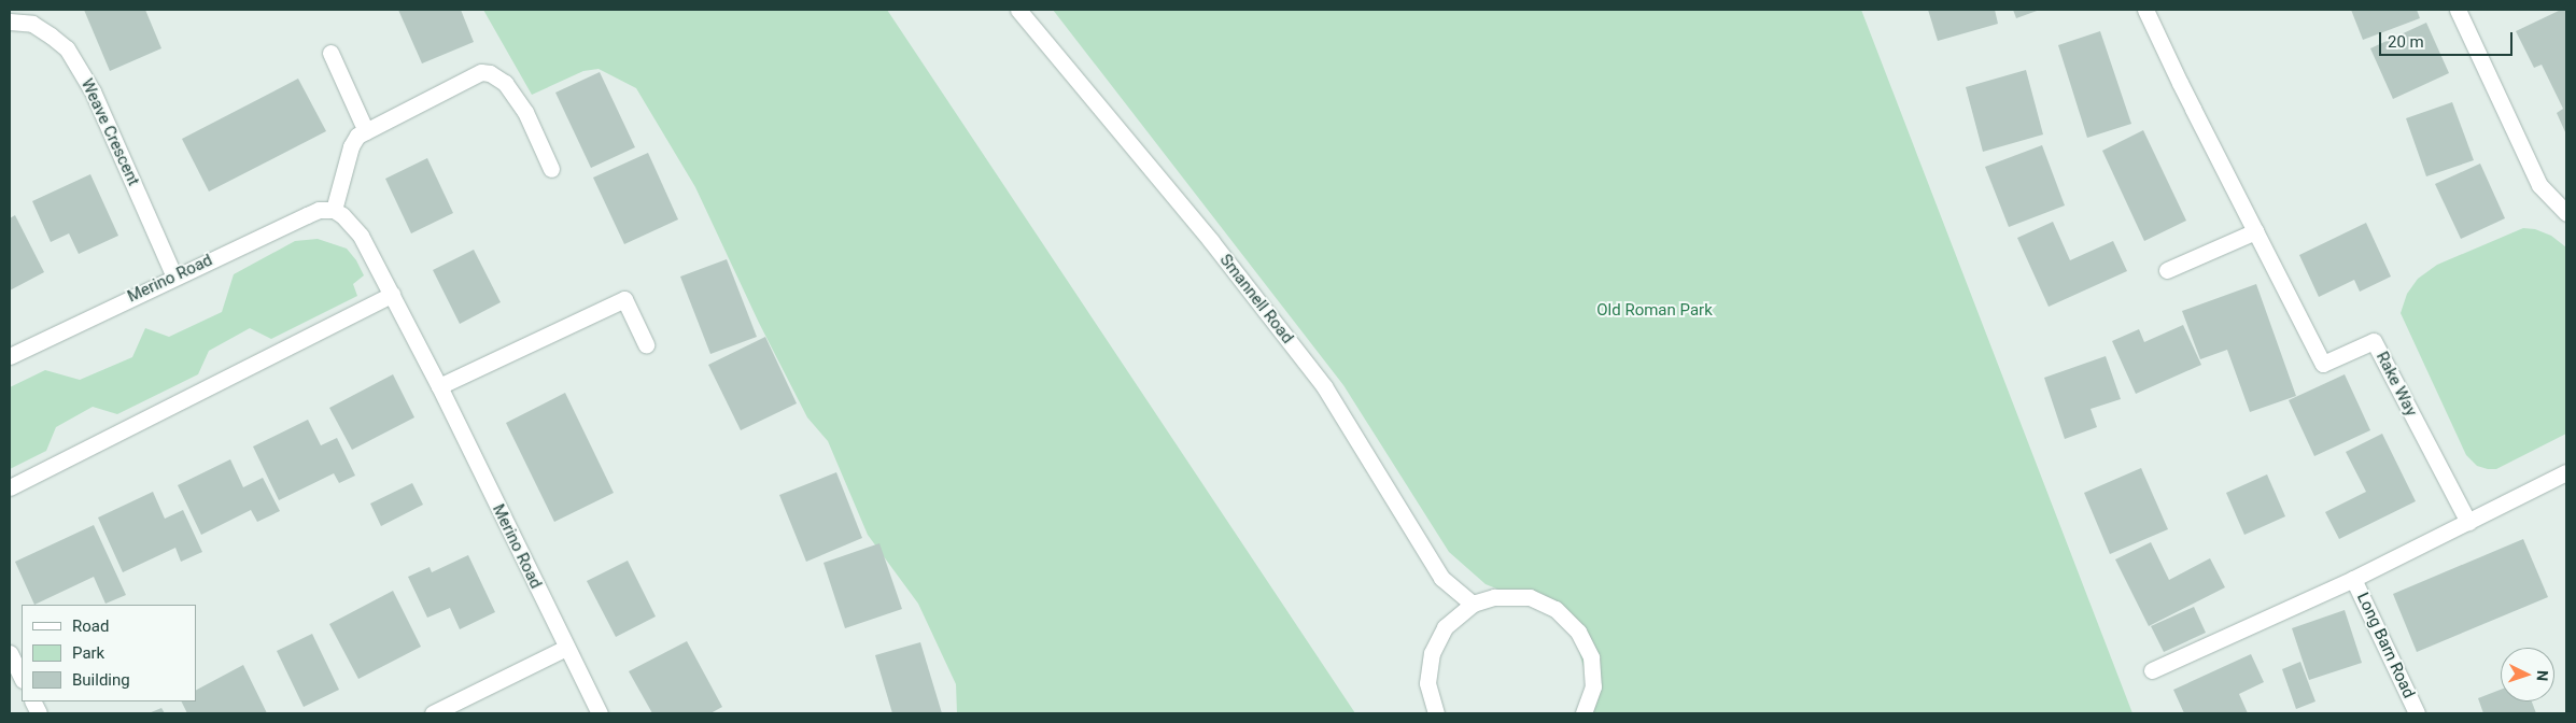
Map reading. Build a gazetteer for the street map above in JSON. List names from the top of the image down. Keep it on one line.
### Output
{"streets":{"street":["Weave Crescent","Merino Road","Smannell Road","Rake Way","Long Barn Road"]},"crossings":[["Weave Crescent","Merino Road"]],"parks":["Old Roman Park"],"legend":["Road","Park","Building"],"scale_bar":"20 m","north":"right"}
